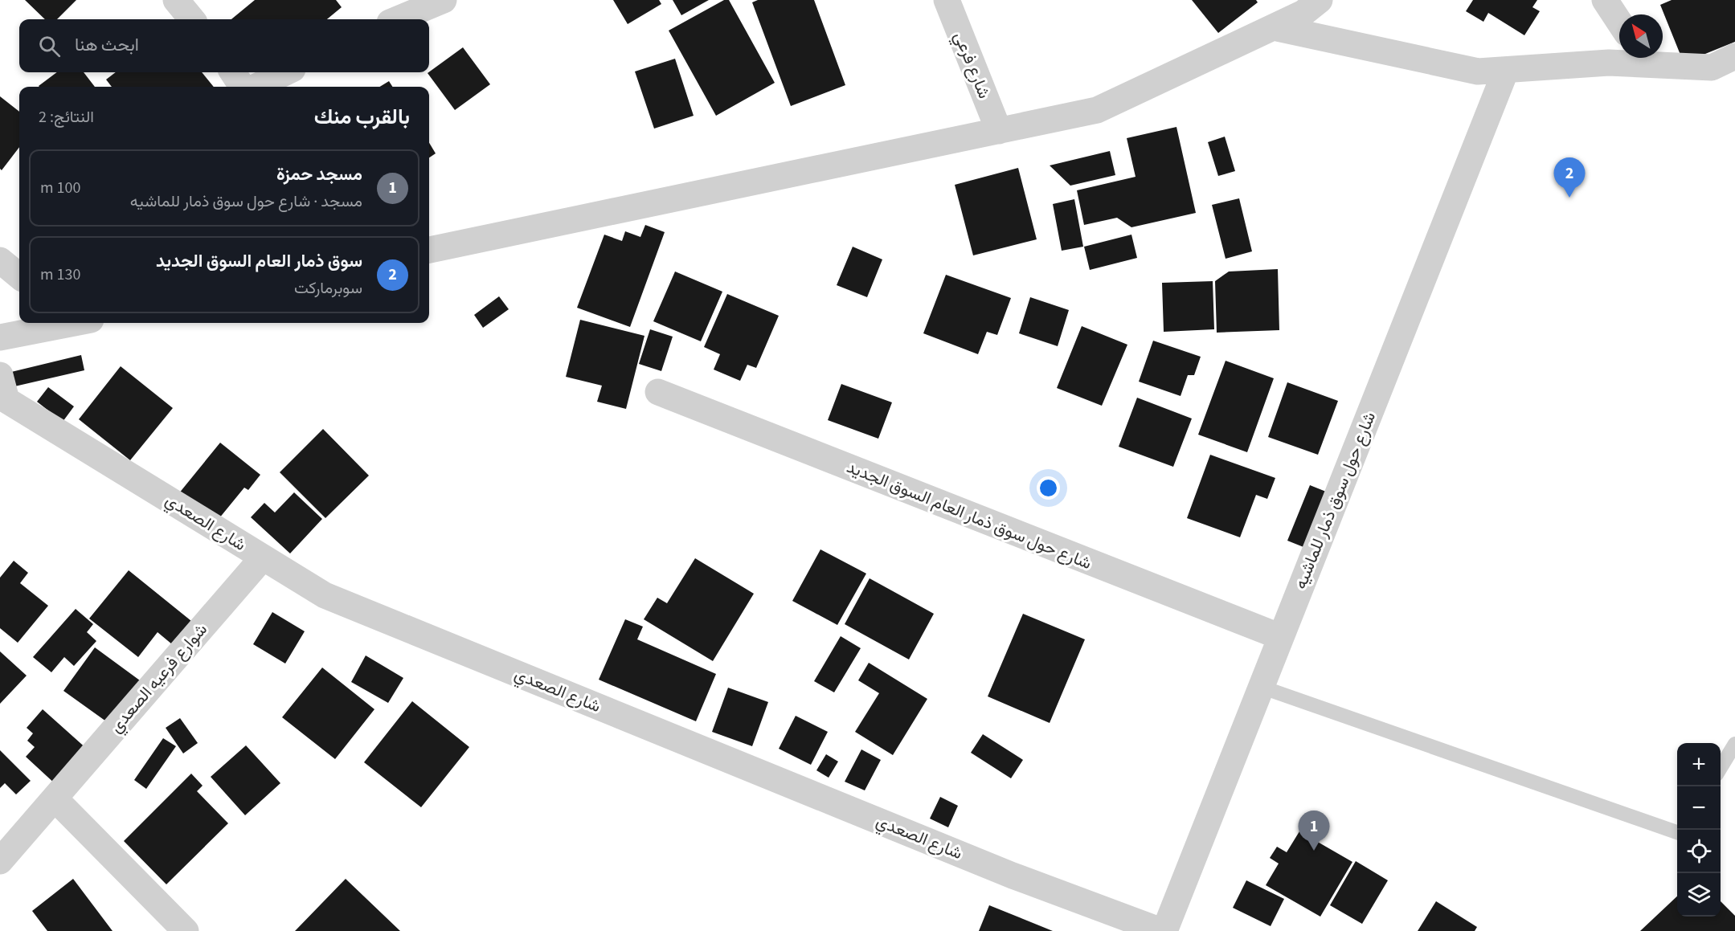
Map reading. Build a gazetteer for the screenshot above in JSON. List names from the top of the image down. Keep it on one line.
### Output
{"streets":{"street":["شارع فرعي","شارع حول سوق ذمار للماشيه","شارع حول سوق ذمار العام السوق الجديد","شارع الصعدي","شوارع فرعيه الصعدي"]},"crossings":[["شارع حول سوق ذمار للماشيه","شارع حول سوق ذمار العام السوق الجديد"],["شارع حول سوق ذمار للماشيه","شارع الصعدي"],["شارع الصعدي","شوارع فرعيه الصعدي"]],"north":"top left","page":{"search":"ابحث هنا","heading":["بالقرب منك","النتائج: 2"],"list":[{"mark":"1","name":"مسجد حمزة","note":"مسجد · شارع حول سوق ذمار للماشيه","value":"100 m"},{"mark":"2","name":"سوق ذمار العام السوق الجديد","note":"سوبرماركت","value":"130 m"}],"pins":["2","1"],"map_buttons":["+","−"]}}
